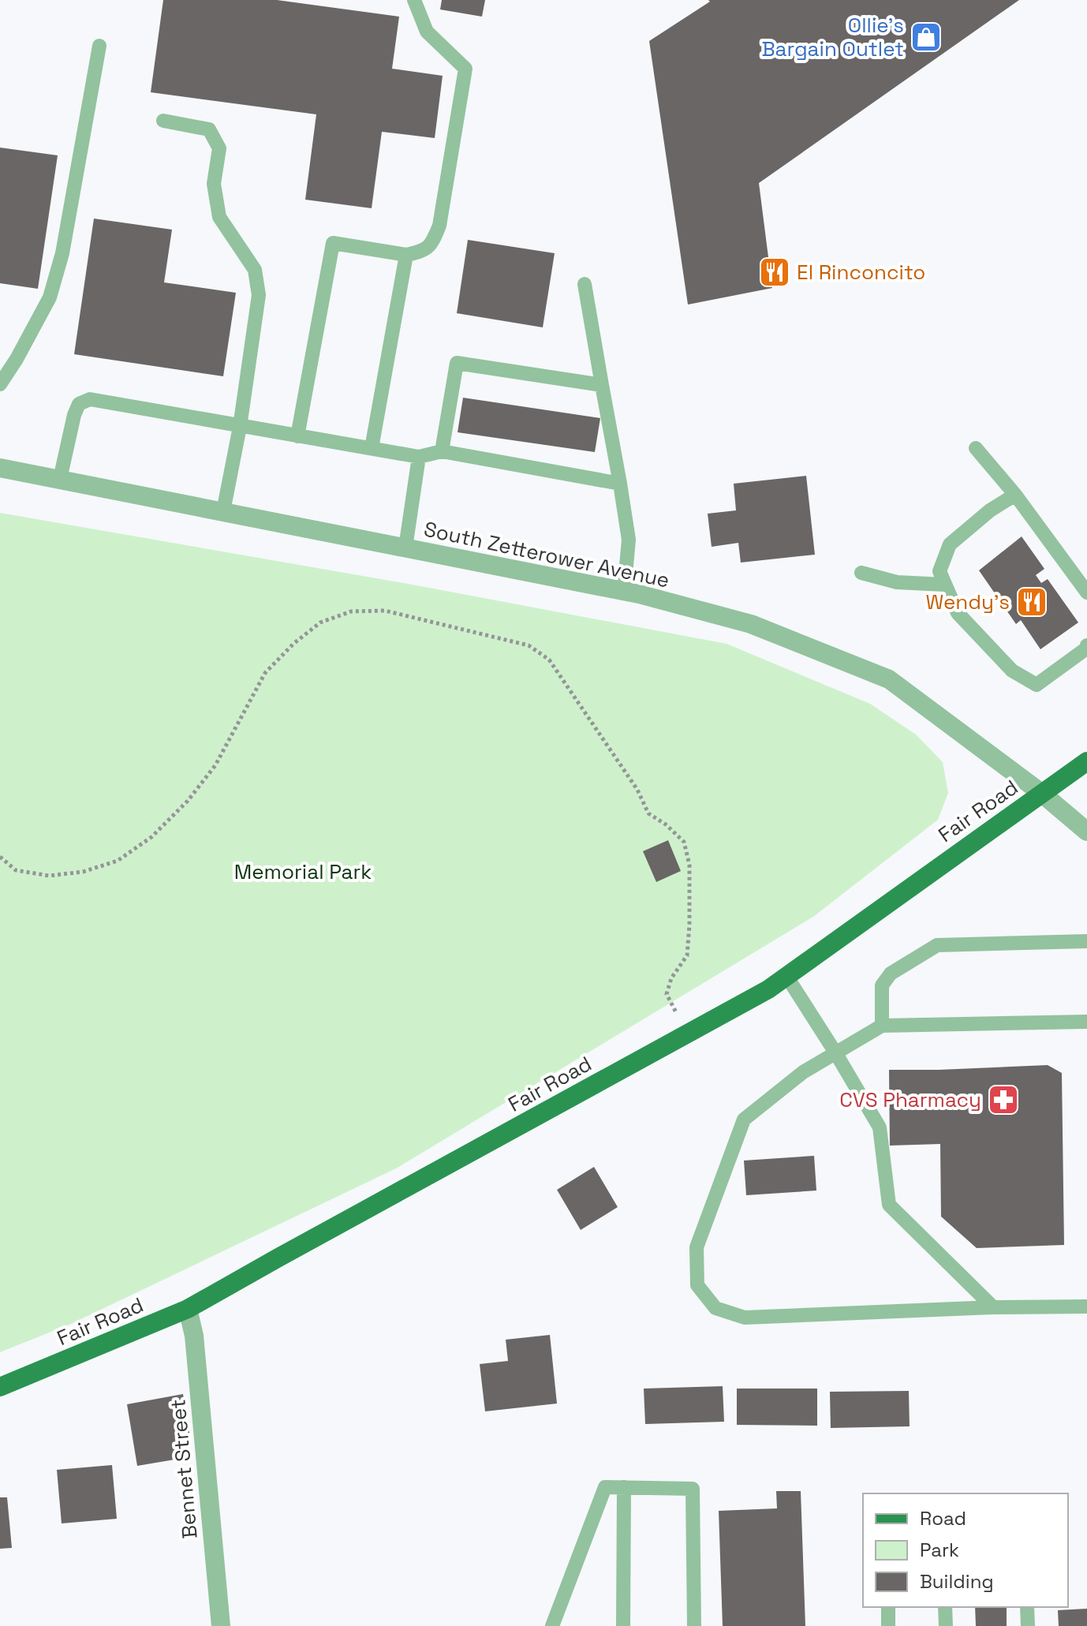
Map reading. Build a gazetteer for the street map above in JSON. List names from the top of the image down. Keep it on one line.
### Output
{"streets":{"main road":["Fair Road"],"street":["South Zetterower Avenue","Bennet Street"]},"crossings":[["South Zetterower Avenue","Fair Road"],["Fair Road","Bennet Street"]],"parks":["Memorial Park"],"places":{"shop":["Ollie's Bargain Outlet"],"restaurant":["El Rinconcito","Wendy's"],"pharmacy":["CVS Pharmacy"]},"legend":["Road","Park","Building"]}
